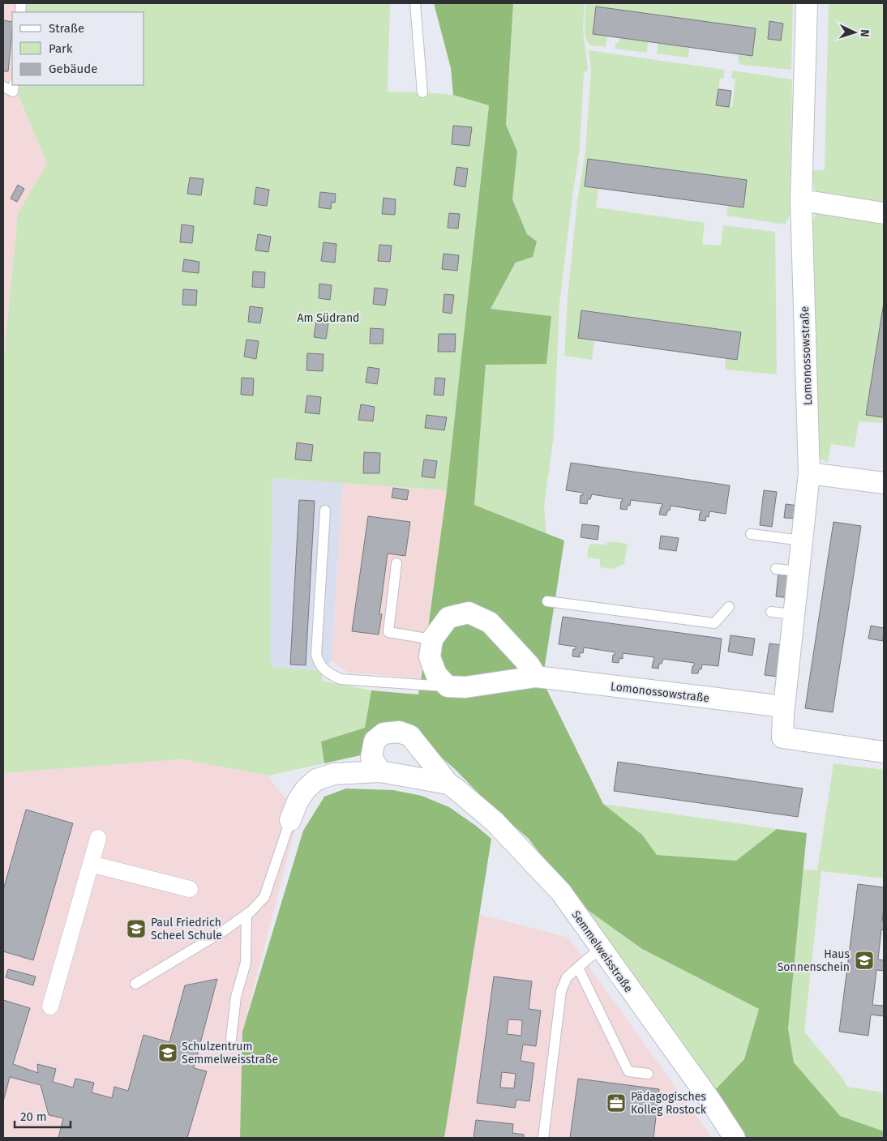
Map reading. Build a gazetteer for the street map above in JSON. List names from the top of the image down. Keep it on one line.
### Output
{"streets":{"street":["Lomonossowstraße","Semmelweisstraße"]},"parks":["Am Südrand"],"places":{"school or university":["Paul Friedrich Scheel Schule","Haus Sonnenschein","Schulzentrum Semmelweisstraße"],"office":["Pädagogisches Kolleg Rostock"]},"legend":["Straße","Park","Gebäude"],"scale_bar":"20 m","north":"right"}
